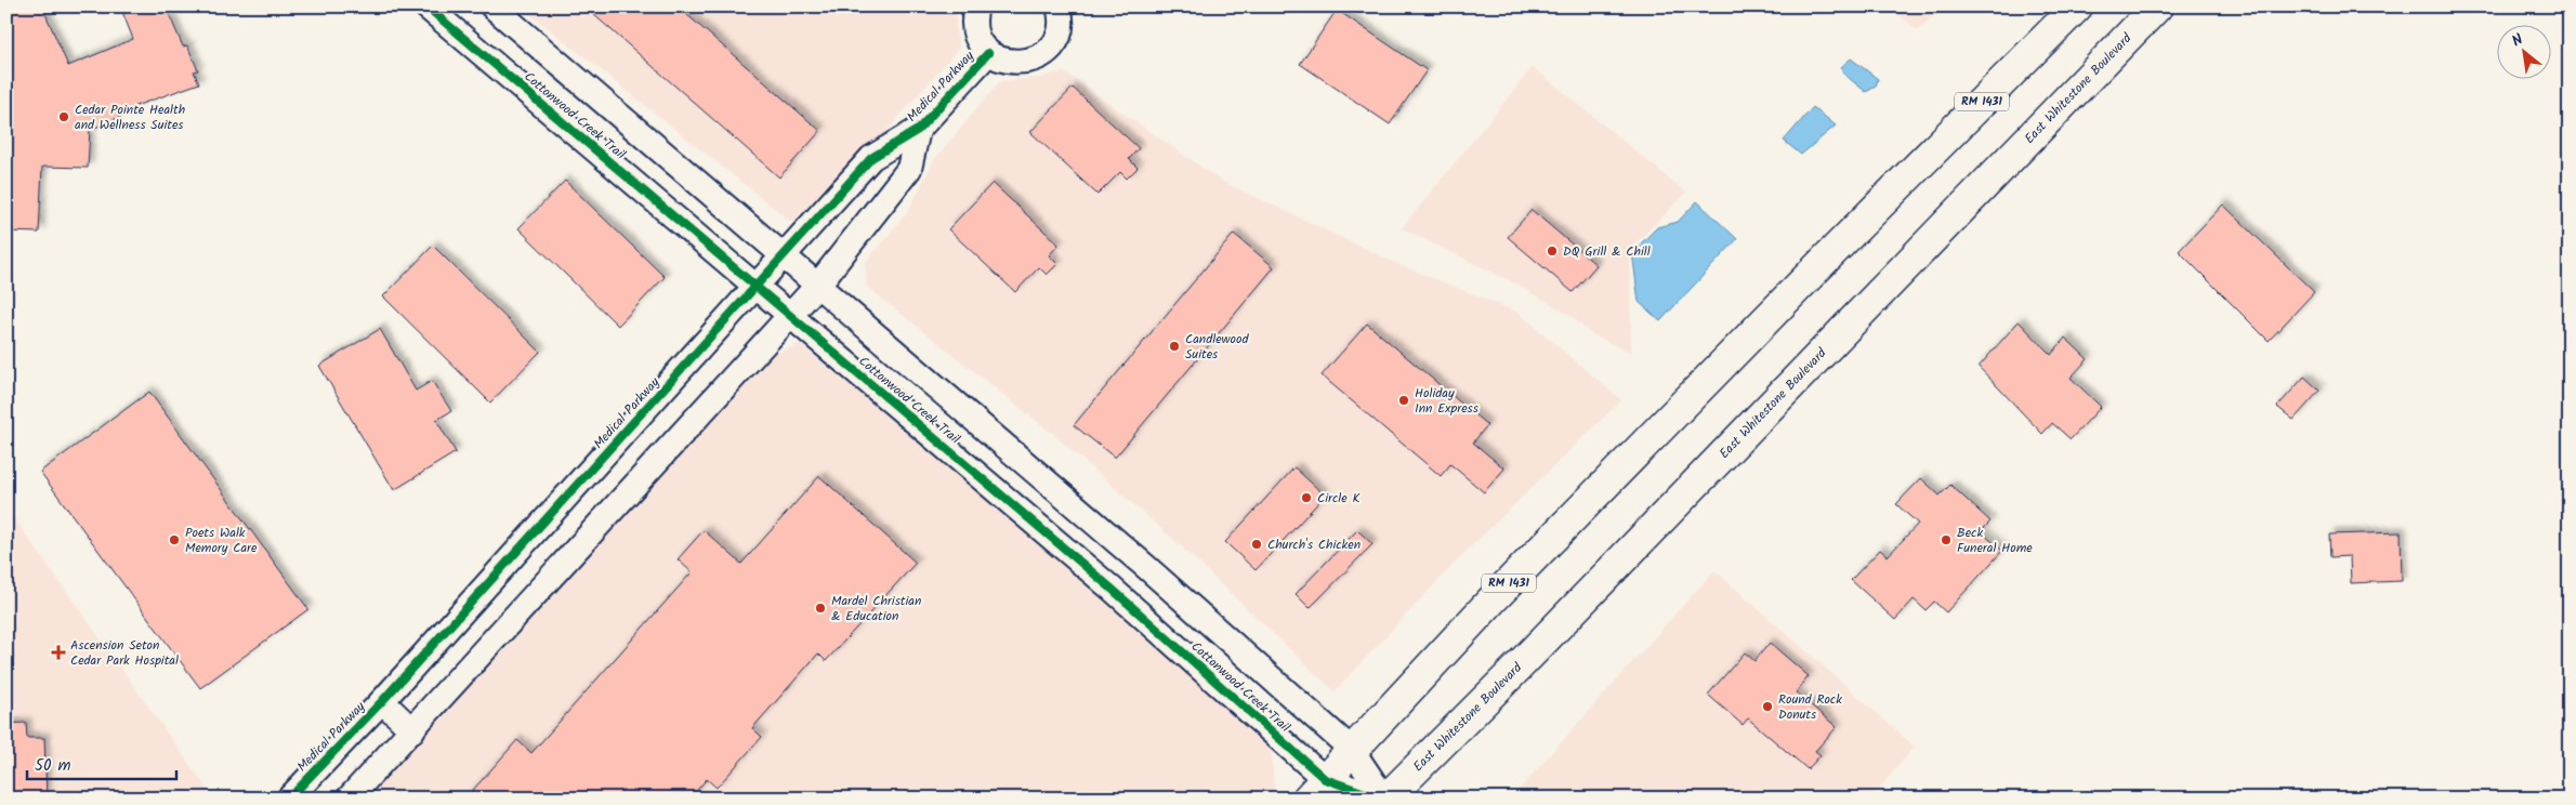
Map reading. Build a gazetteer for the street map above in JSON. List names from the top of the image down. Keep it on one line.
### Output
{"streets":{"main road":["East Whitestone Boulevard","RM 1431"],"street":["Medical Parkway","Cottonwood Creek Trail"]},"crossings":[["Medical Parkway","Cottonwood Creek Trail"],["East Whitestone Boulevard","Cottonwood Creek Trail"],["RM 1431","Cottonwood Creek Trail"]],"places":{"other":["Cedar Pointe Health and Wellness Suites","DQ Grill & Chill","Candlewood Suites","Holiday Inn Express","Circle K","Poets Walk Memory Care","Beck Funeral Home","Church's Chicken","Mardel Christian & Education","Round Rock Donuts"],"health":["Ascension Seton Cedar Park Hospital"]},"scale_bar":"50 m","north":"top left"}
